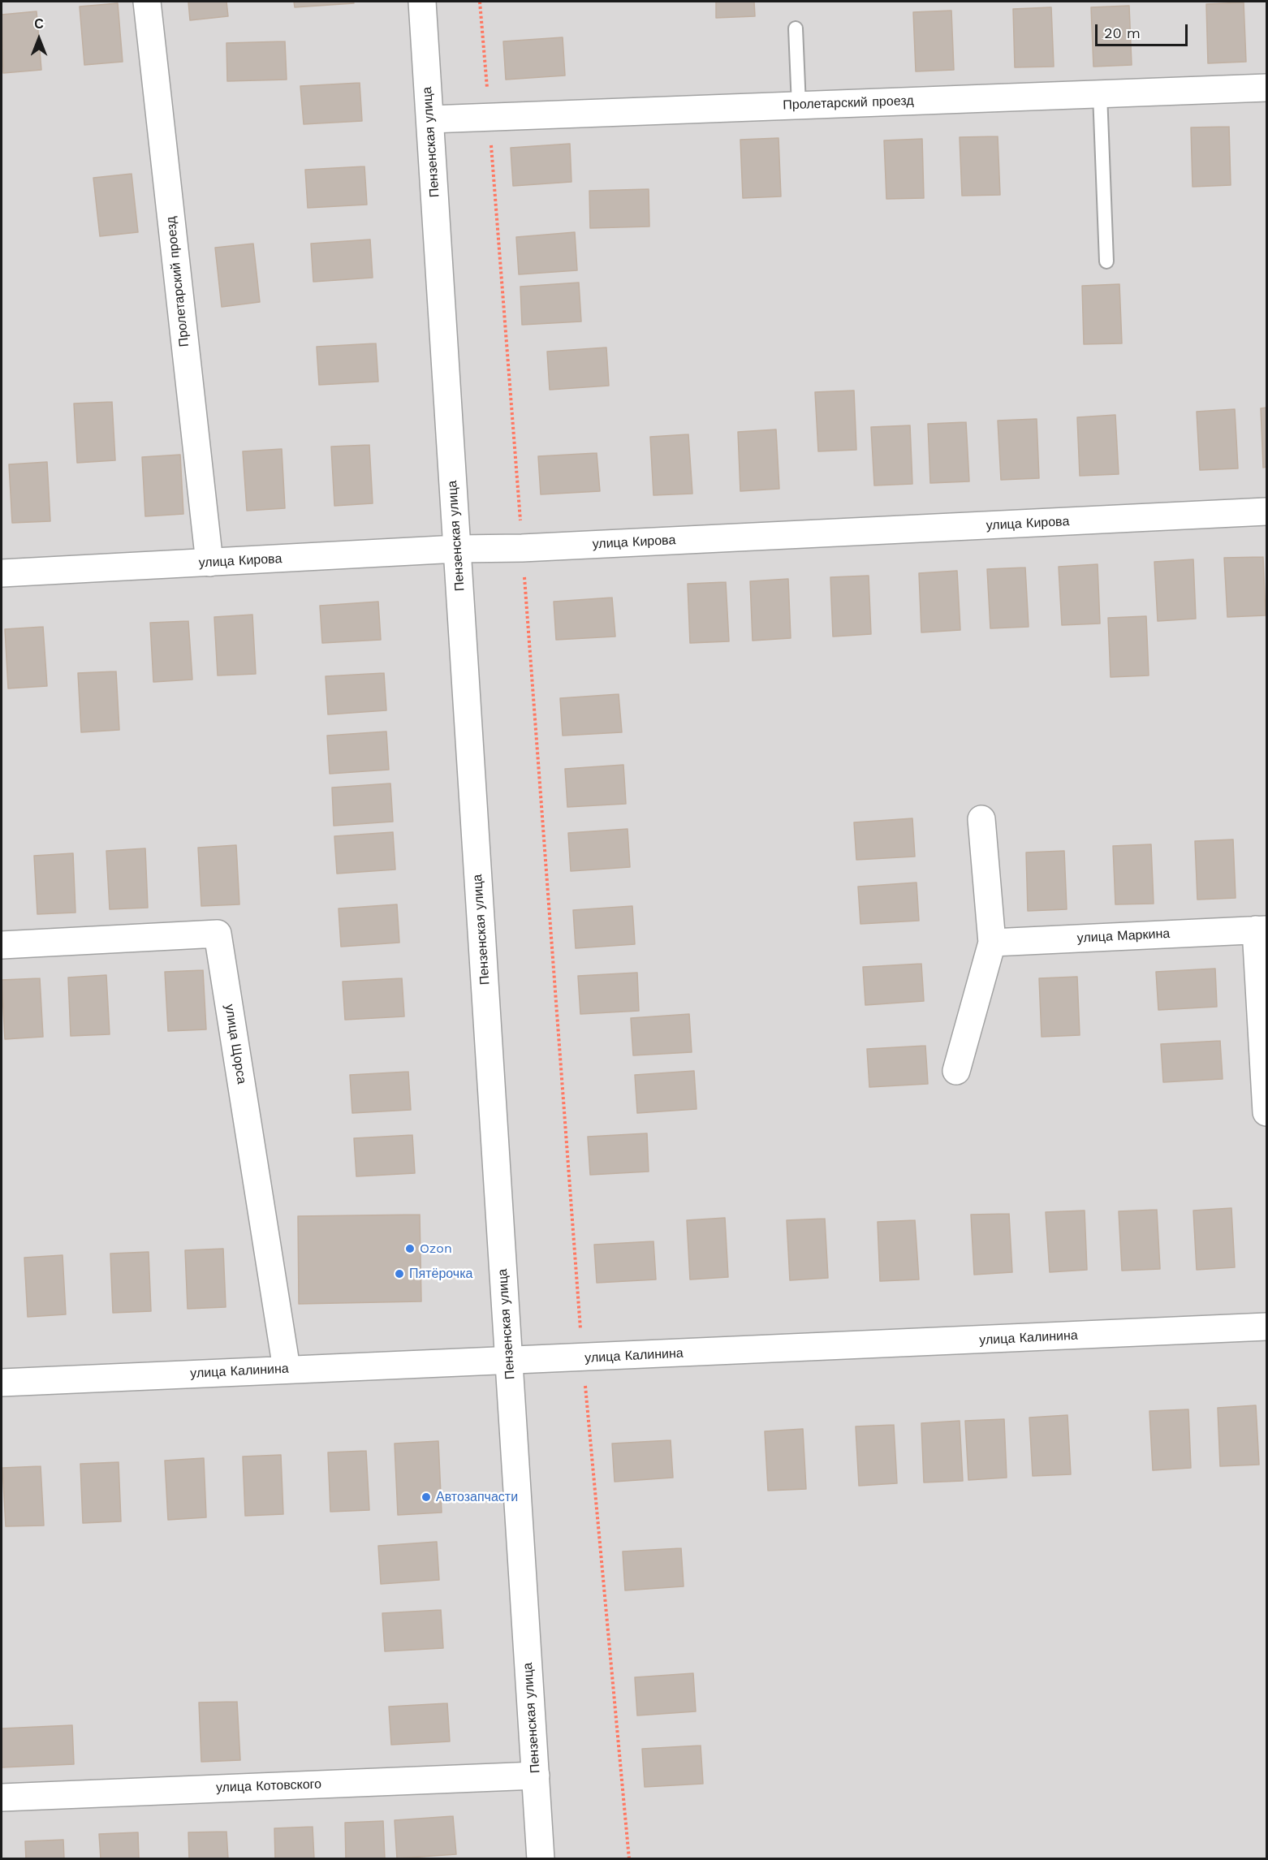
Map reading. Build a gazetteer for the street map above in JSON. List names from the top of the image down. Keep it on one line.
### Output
{"streets":{"street":["Пролетарский проезд","Пензенская улица","улица Кирова","улица Маркина","улица Щорса","улица Калинина","улица Котовского"]},"crossings":[["Пролетарский проезд","Пензенская улица"],["Пролетарский проезд","улица Кирова"],["Пензенская улица","улица Кирова"],["Пензенская улица","улица Калинина"],["Пензенская улица","улица Котовского"],["улица Щорса","улица Калинина"]],"places":["Ozon","Пятёрочка","Автозапчасти"],"scale_bar":"20 m","north":"top"}
